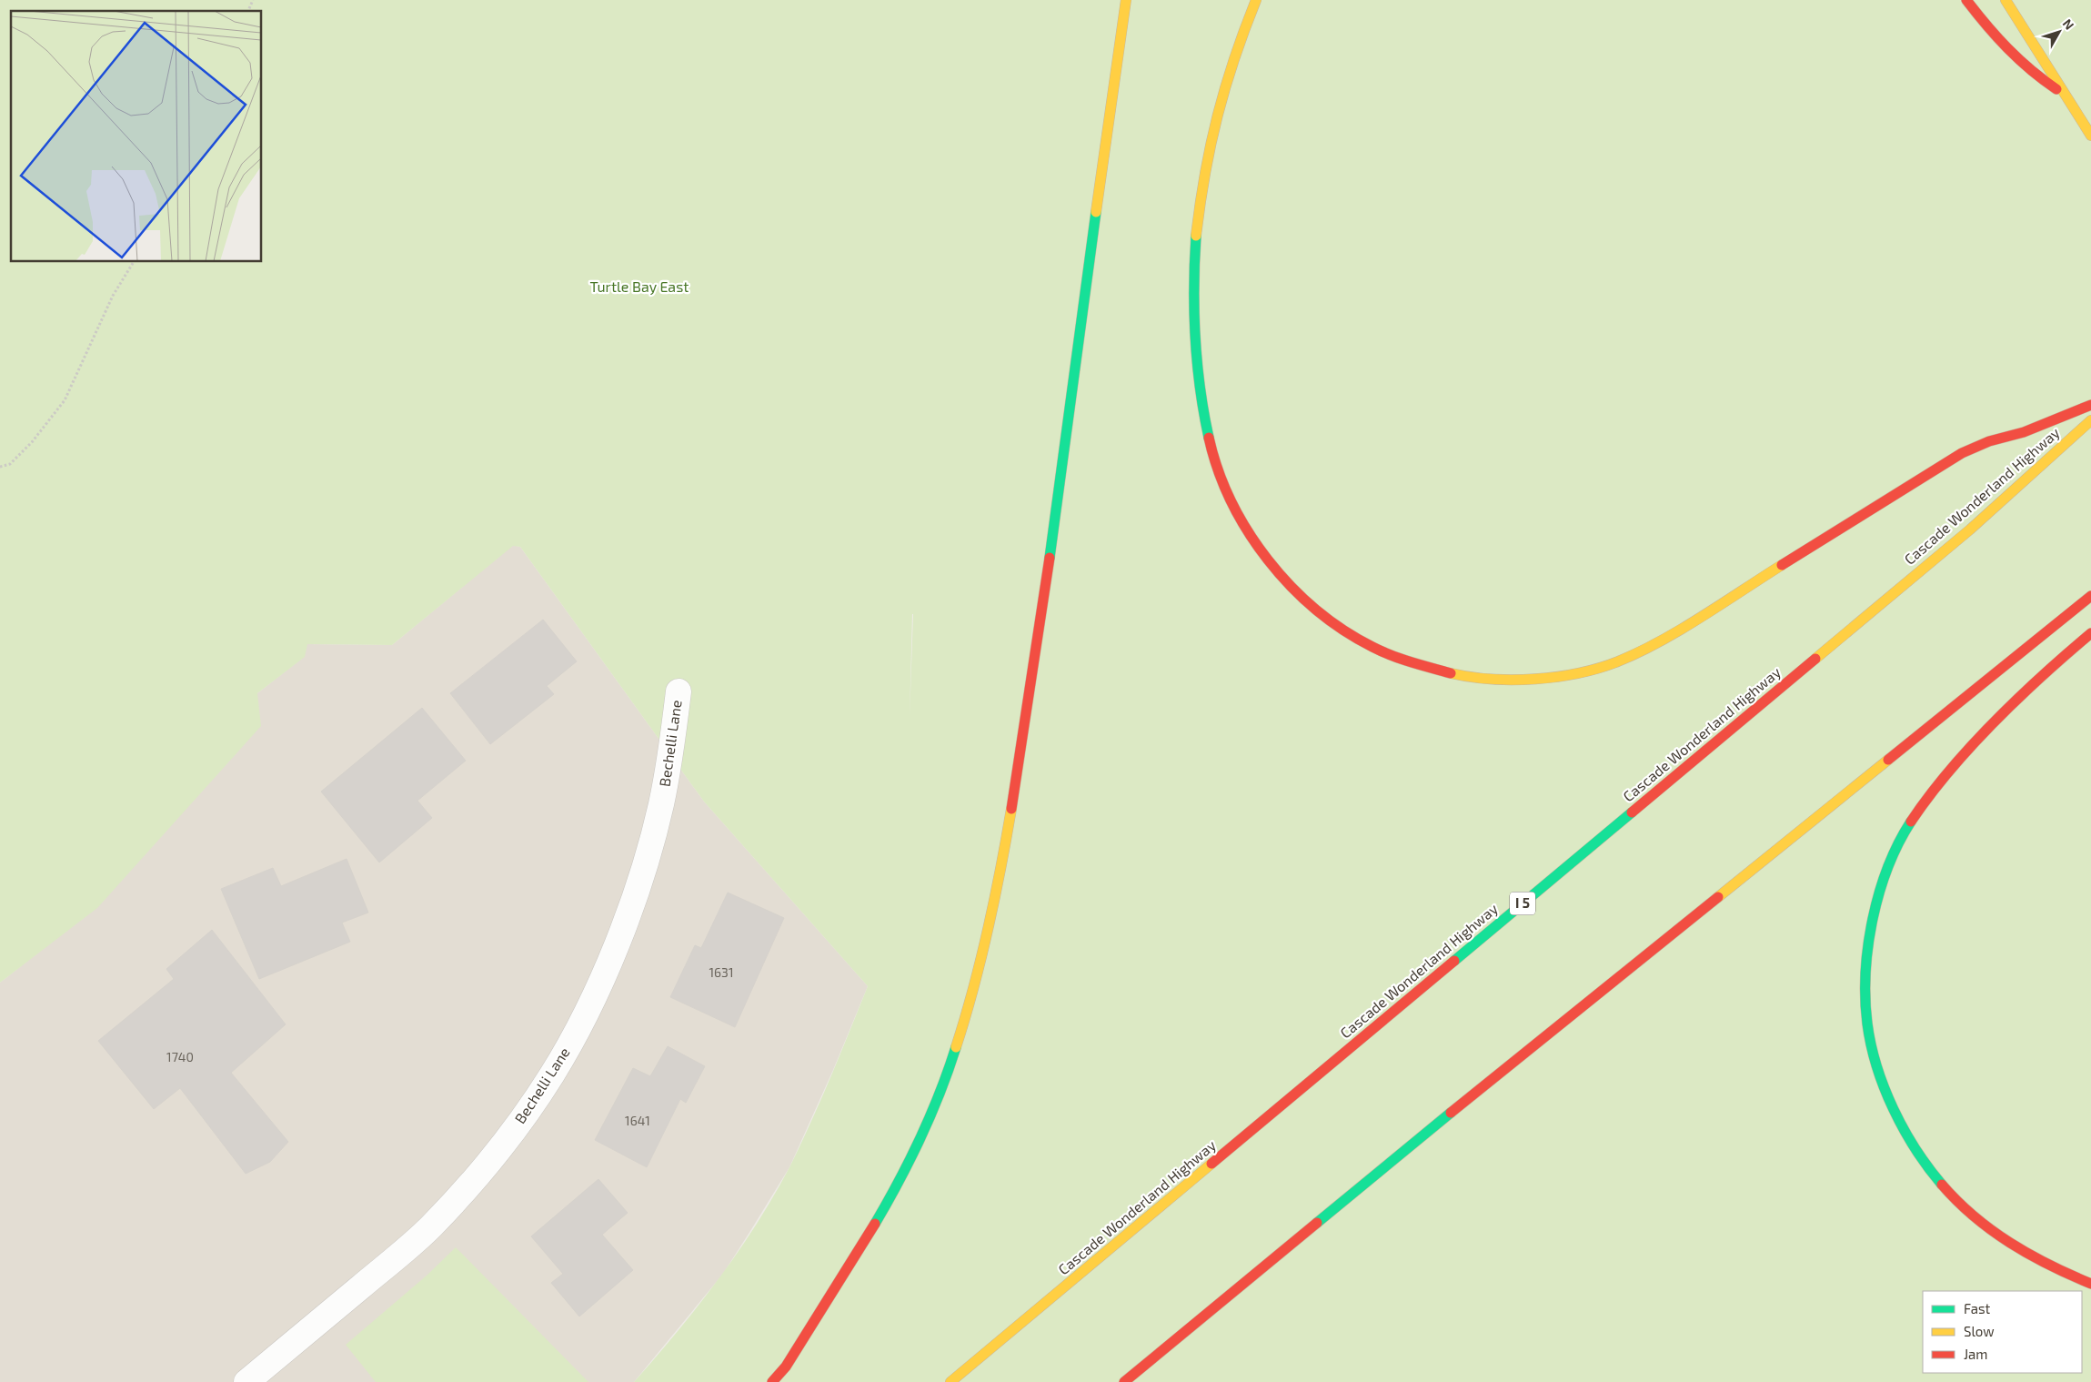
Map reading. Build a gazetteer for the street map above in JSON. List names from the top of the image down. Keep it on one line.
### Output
{"streets":{"highway":["Cascade Wonderland Highway","I 5"],"street":["Bechelli Lane"]},"parks":["Turtle Bay East"],"house_numbers":["1631","1740","1641"],"legend":["Fast","Slow","Jam"],"north":"top right"}
